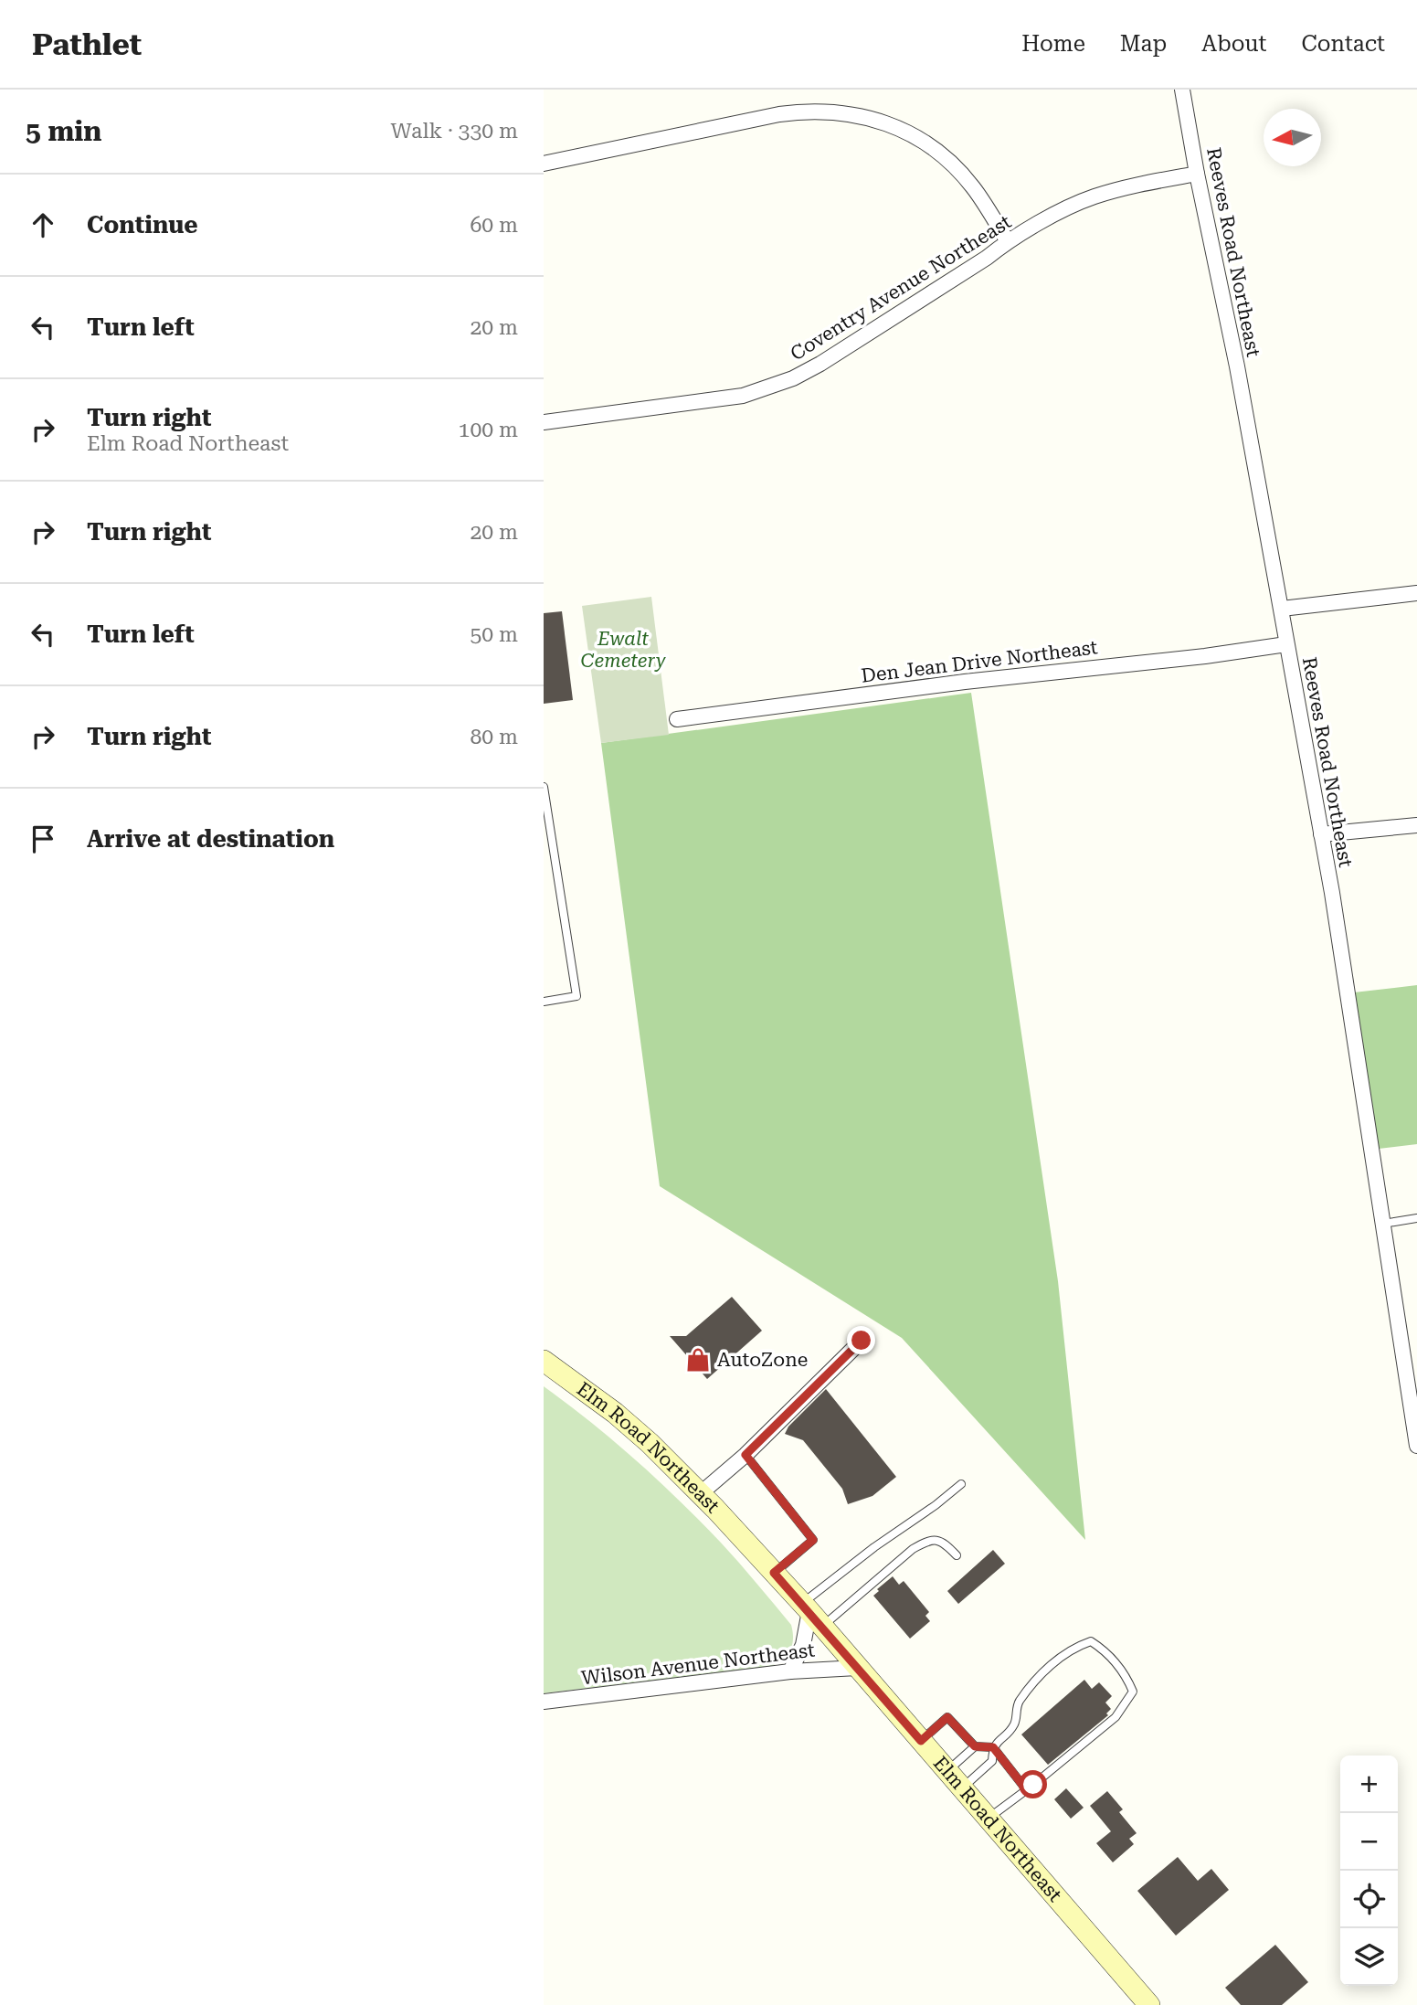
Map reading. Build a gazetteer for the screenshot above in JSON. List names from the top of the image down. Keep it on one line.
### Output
{"streets":{"main road":["Elm Road Northeast"],"street":["Reeves Road Northeast","Coventry Avenue Northeast","Den Jean Drive Northeast","Wilson Avenue Northeast"]},"crossings":[["Reeves Road Northeast","Coventry Avenue Northeast"],["Reeves Road Northeast","Den Jean Drive Northeast"],["Elm Road Northeast","Wilson Avenue Northeast"]],"parks":["Ewalt Cemetery"],"places":{"shop":["AutoZone"]},"north":"left","page":{"header":"Pathlet","nav":["Home","Map","About","Contact"],"heading":["5 min","Walk · 330 m"],"list":[["Continue","60 m"],["Turn left","20 m"],["Turn right","Elm Road Northeast","100 m"],["Turn right","20 m"],["Turn left","50 m"],["Turn right","80 m"],"Arrive at destination"],"map_buttons":["+","−"]}}
